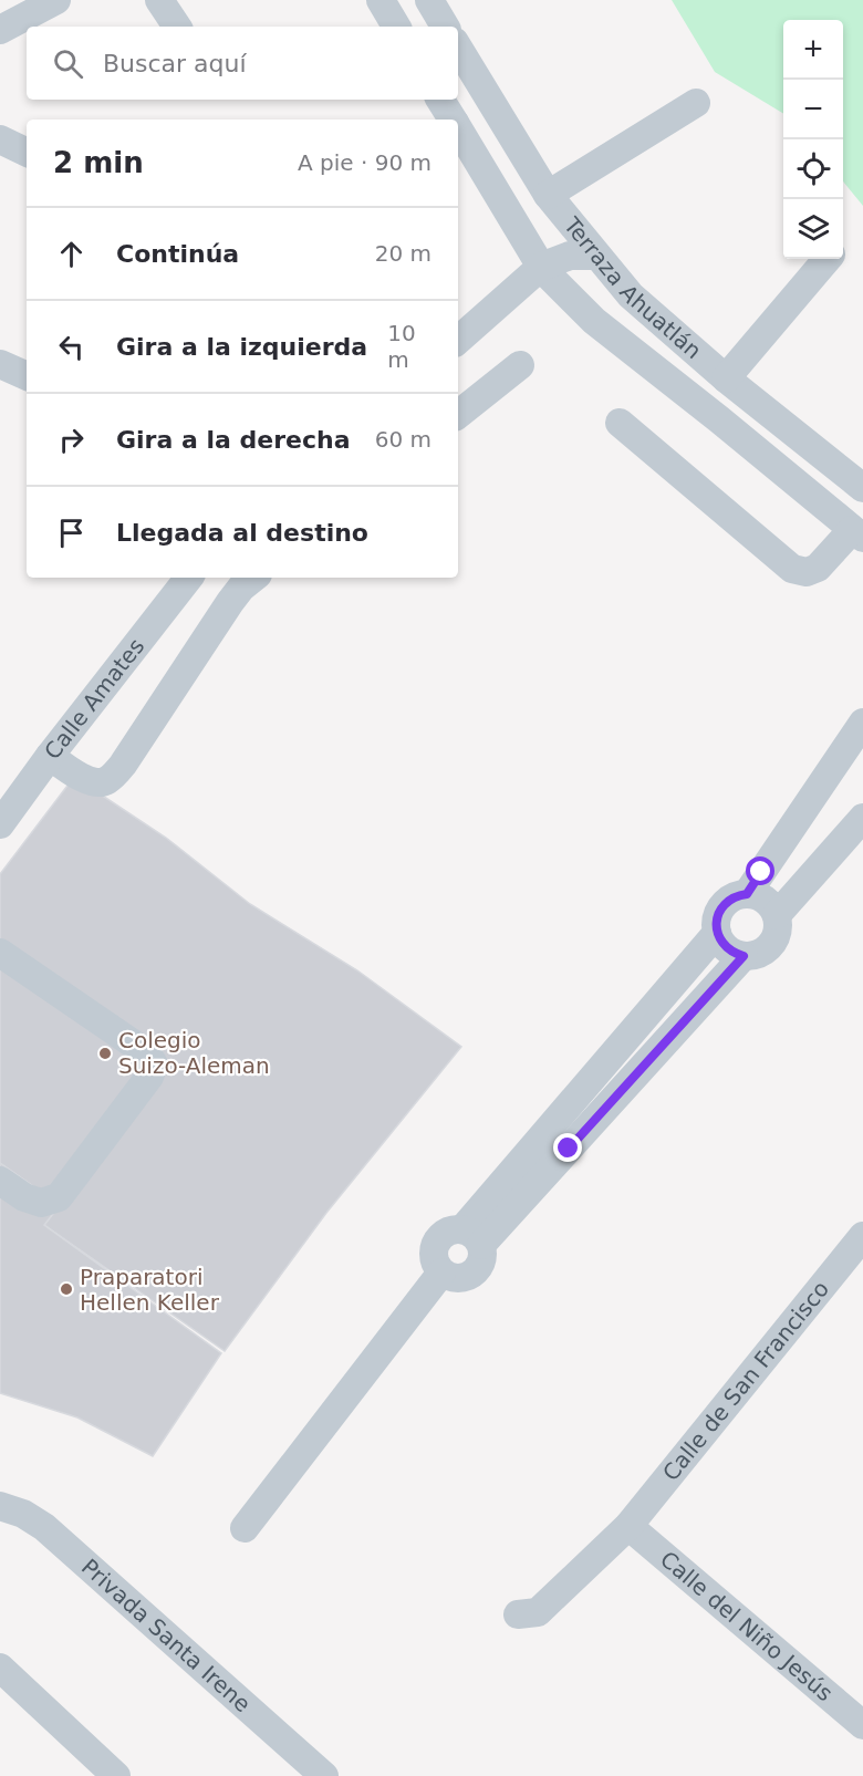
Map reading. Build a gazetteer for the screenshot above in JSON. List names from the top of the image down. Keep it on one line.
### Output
{"streets":{"street":["Terraza Ahuatlán","Calle Amates","Calle de San Francisco","Calle del Niño Jesús","Privada Santa Irene"]},"crossings":[["Calle de San Francisco","Calle del Niño Jesús"]],"places":["Colegio Suizo-Aleman","Praparatori Hellen Keller"],"page":{"map_buttons":["+","−"],"search":"Buscar aquí","heading":["2 min","A pie · 90 m"],"list":[["Continúa","20 m"],["Gira a la izquierda","10 m"],["Gira a la derecha","60 m"],"Llegada al destino"]}}
